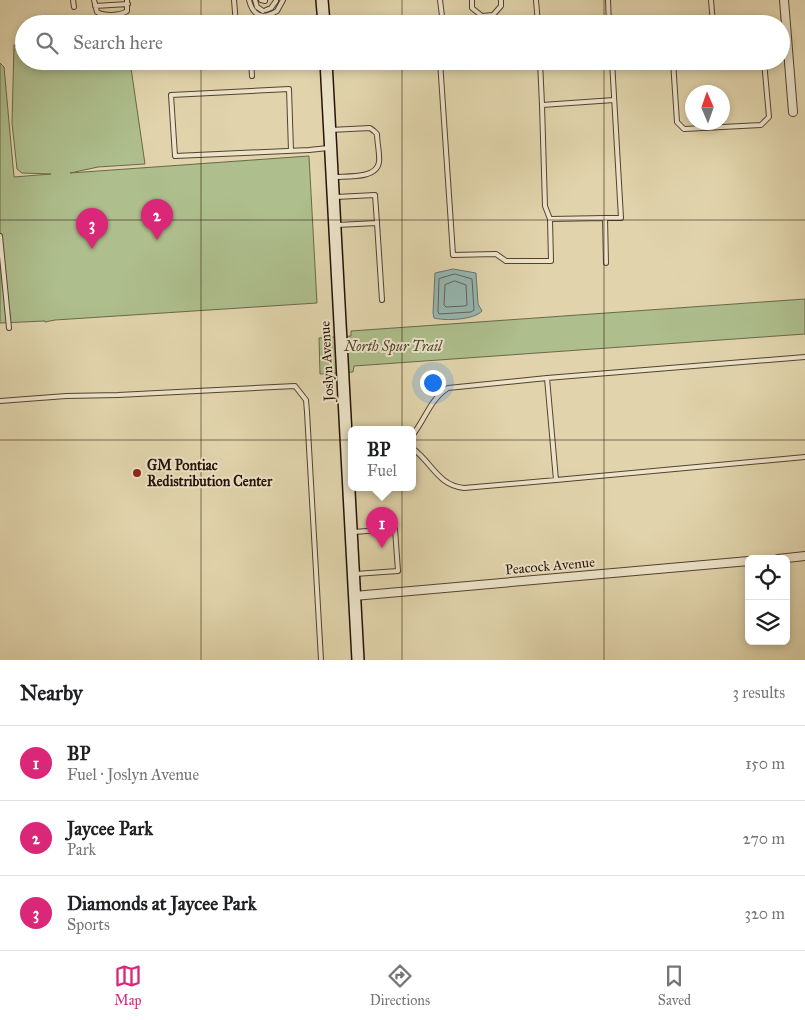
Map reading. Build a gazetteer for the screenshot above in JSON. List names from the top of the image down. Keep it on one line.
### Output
{"streets":{"main road":["Joslyn Avenue"],"street":["Peacock Avenue"]},"crossings":[["Joslyn Avenue","Peacock Avenue"]],"parks":["North Spur Trail"],"places":["GM Pontiac Redistribution Center"],"north":"top","page":{"search":"Search here","pins":["2","3","1"],"popup":["BP","Fuel"],"heading":["Nearby","3 results"],"list":[{"mark":"1","name":"BP","note":"Fuel · Joslyn Avenue","value":"150 m"},{"mark":"2","name":"Jaycee Park","note":"Park","value":"270 m"},{"mark":"3","name":"Diamonds at Jaycee Park","note":"Sports","value":"320 m"}],"nav":["Map","Directions","Saved"]}}
